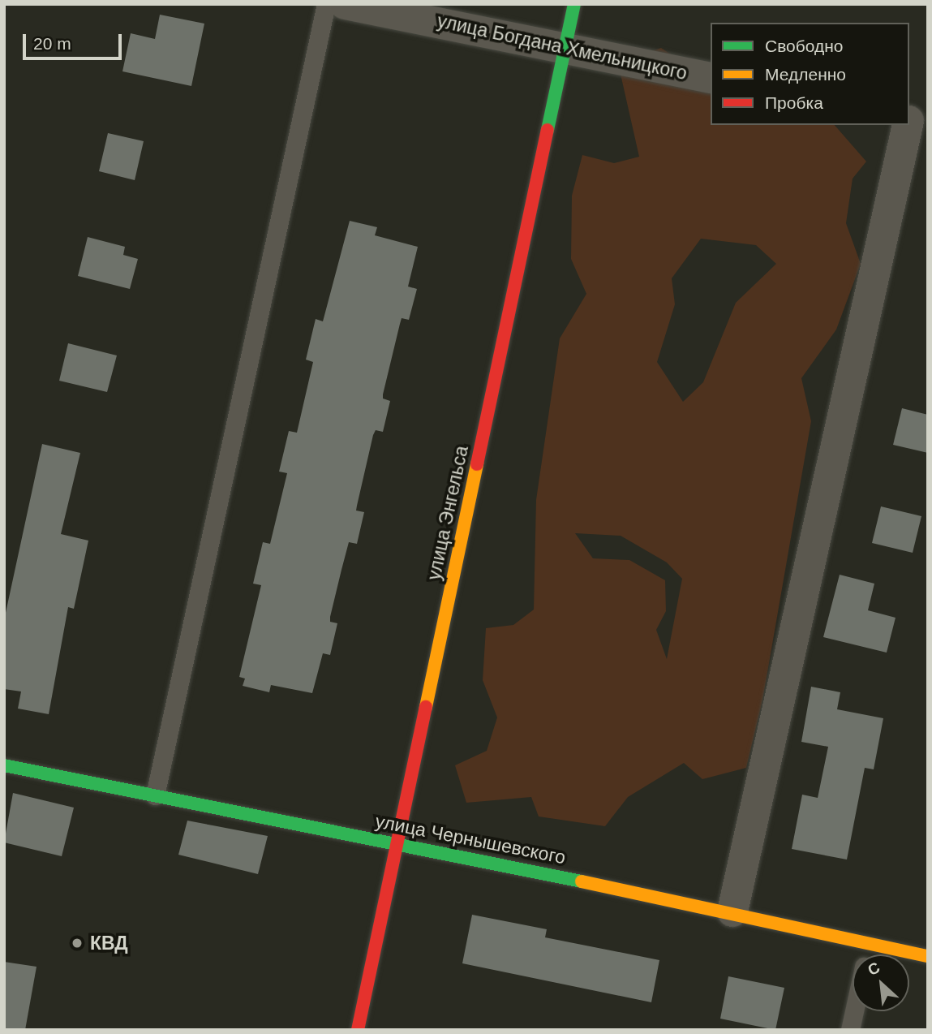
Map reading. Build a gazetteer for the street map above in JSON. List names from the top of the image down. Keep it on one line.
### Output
{"streets":{"street":["улица Богдана Хмельницкого","улица Энгельса","улица Чернышевского"]},"crossings":[["улица Богдана Хмельницкого","улица Энгельса"],["улица Энгельса","улица Чернышевского"]],"places":["КВД"],"legend":["Свободно","Медленно","Пробка"],"scale_bar":"20 m","north":"top left"}
